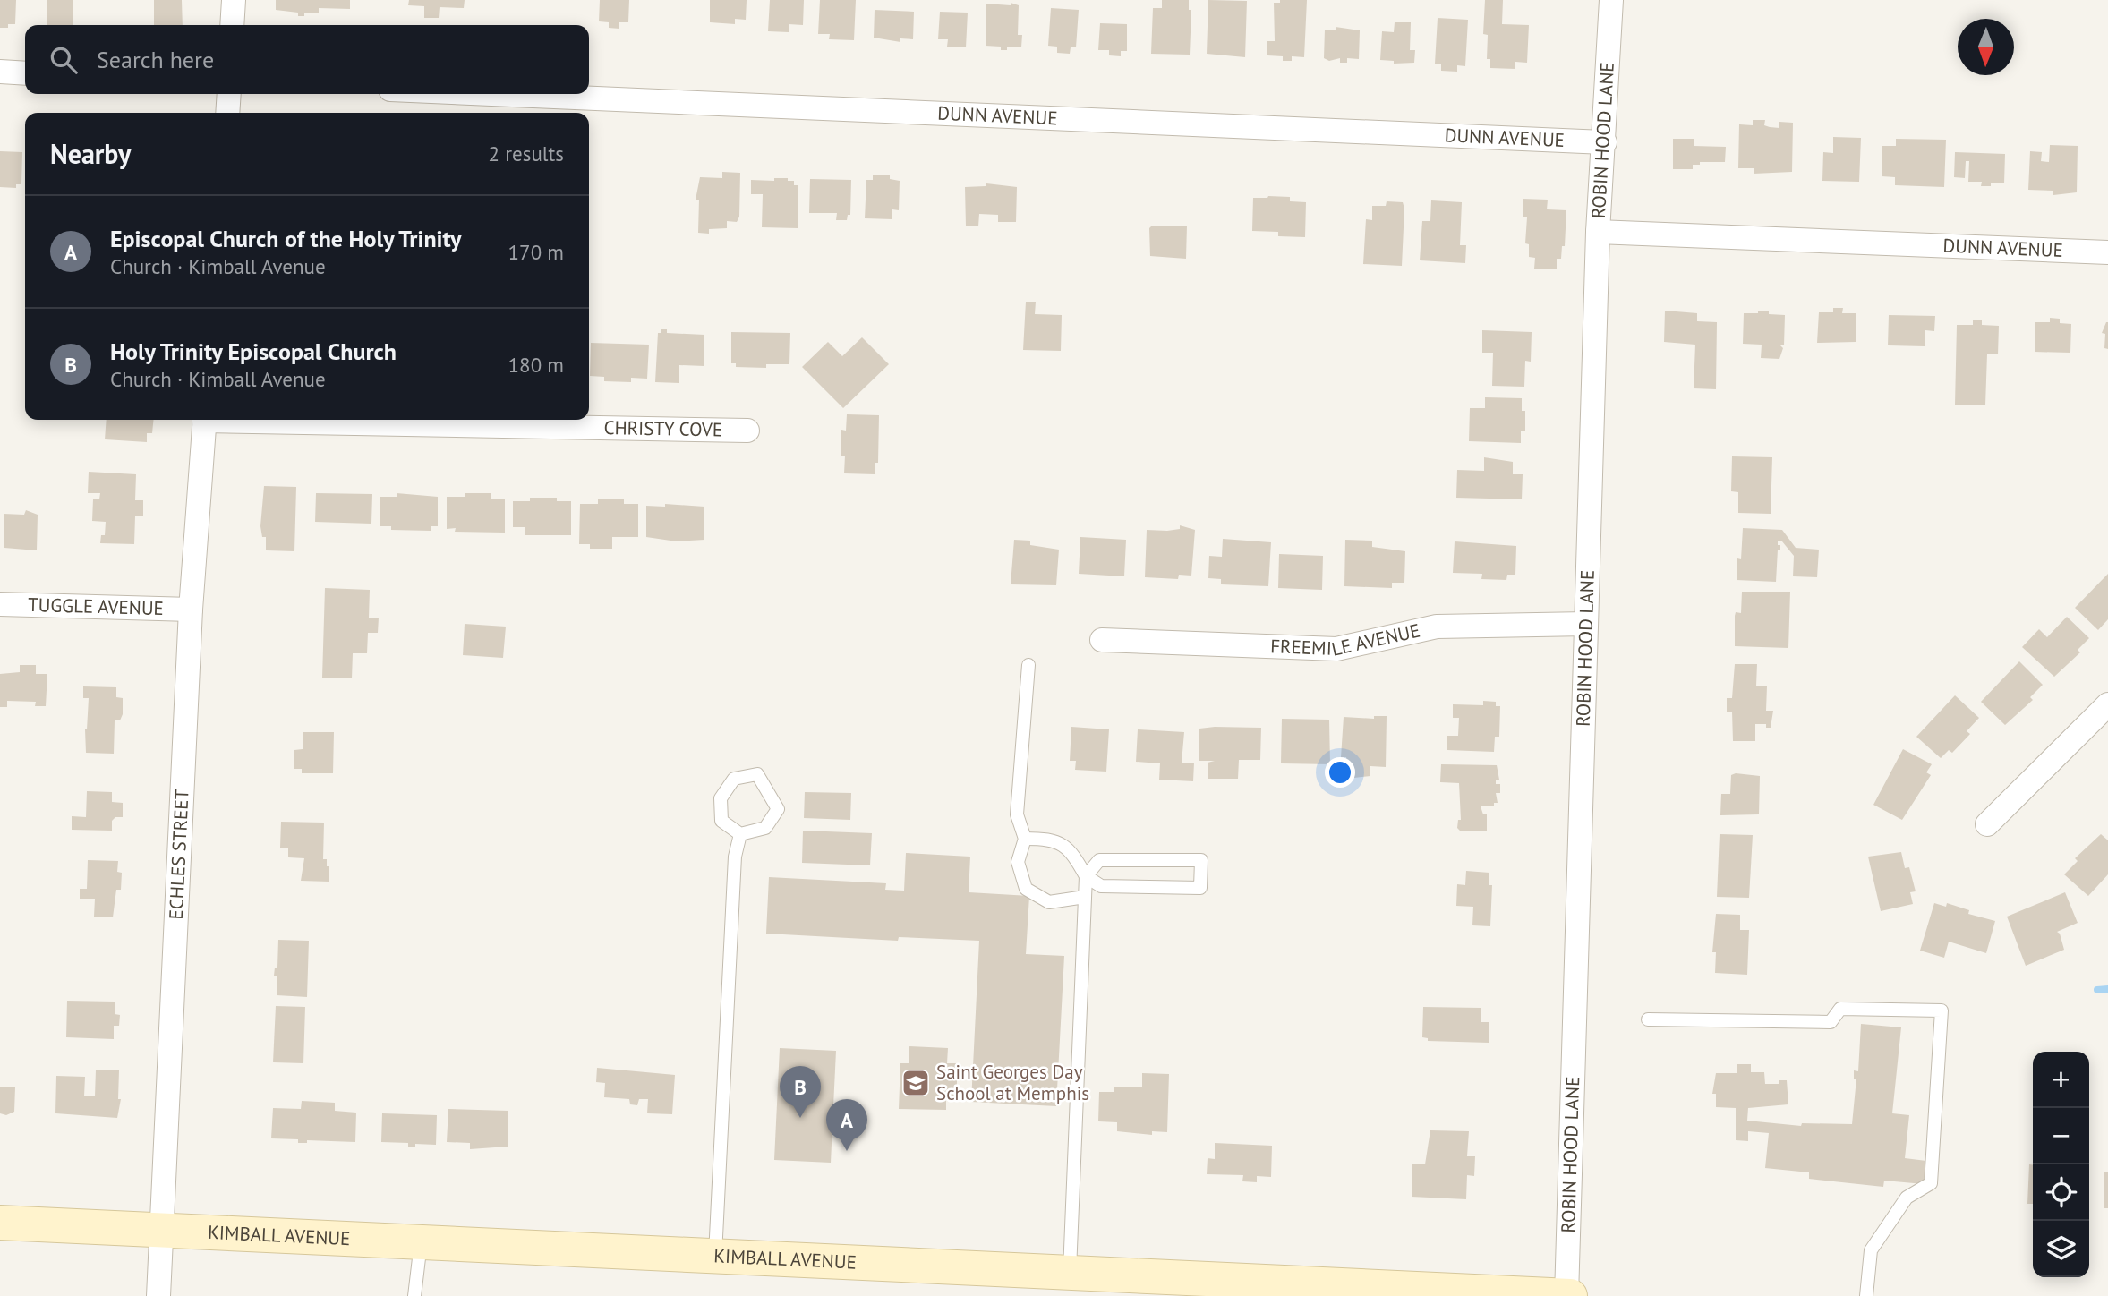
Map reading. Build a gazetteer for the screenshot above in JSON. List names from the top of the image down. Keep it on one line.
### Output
{"streets":{"main road":["KIMBALL AVENUE"],"street":["DUNN AVENUE","ROBIN HOOD LANE","CHRISTY COVE","TUGGLE AVENUE","FREEMILE AVENUE","ECHLES STREET"]},"crossings":[["DUNN AVENUE","ROBIN HOOD LANE"],["ROBIN HOOD LANE","FREEMILE AVENUE"],["ROBIN HOOD LANE","KIMBALL AVENUE"],["TUGGLE AVENUE","ECHLES STREET"],["ECHLES STREET","KIMBALL AVENUE"]],"places":{"school or university":["Saint Georges Day School at Memphis"]},"north":"bottom","page":{"search":"Search here","heading":["Nearby","2 results"],"list":[{"mark":"A","name":"Episcopal Church of the Holy Trinity","note":"Church · Kimball Avenue","value":"170 m"},{"mark":"B","name":"Holy Trinity Episcopal Church","note":"Church · Kimball Avenue","value":"180 m"}],"map_buttons":["+","−"],"pins":["B","A"]}}
